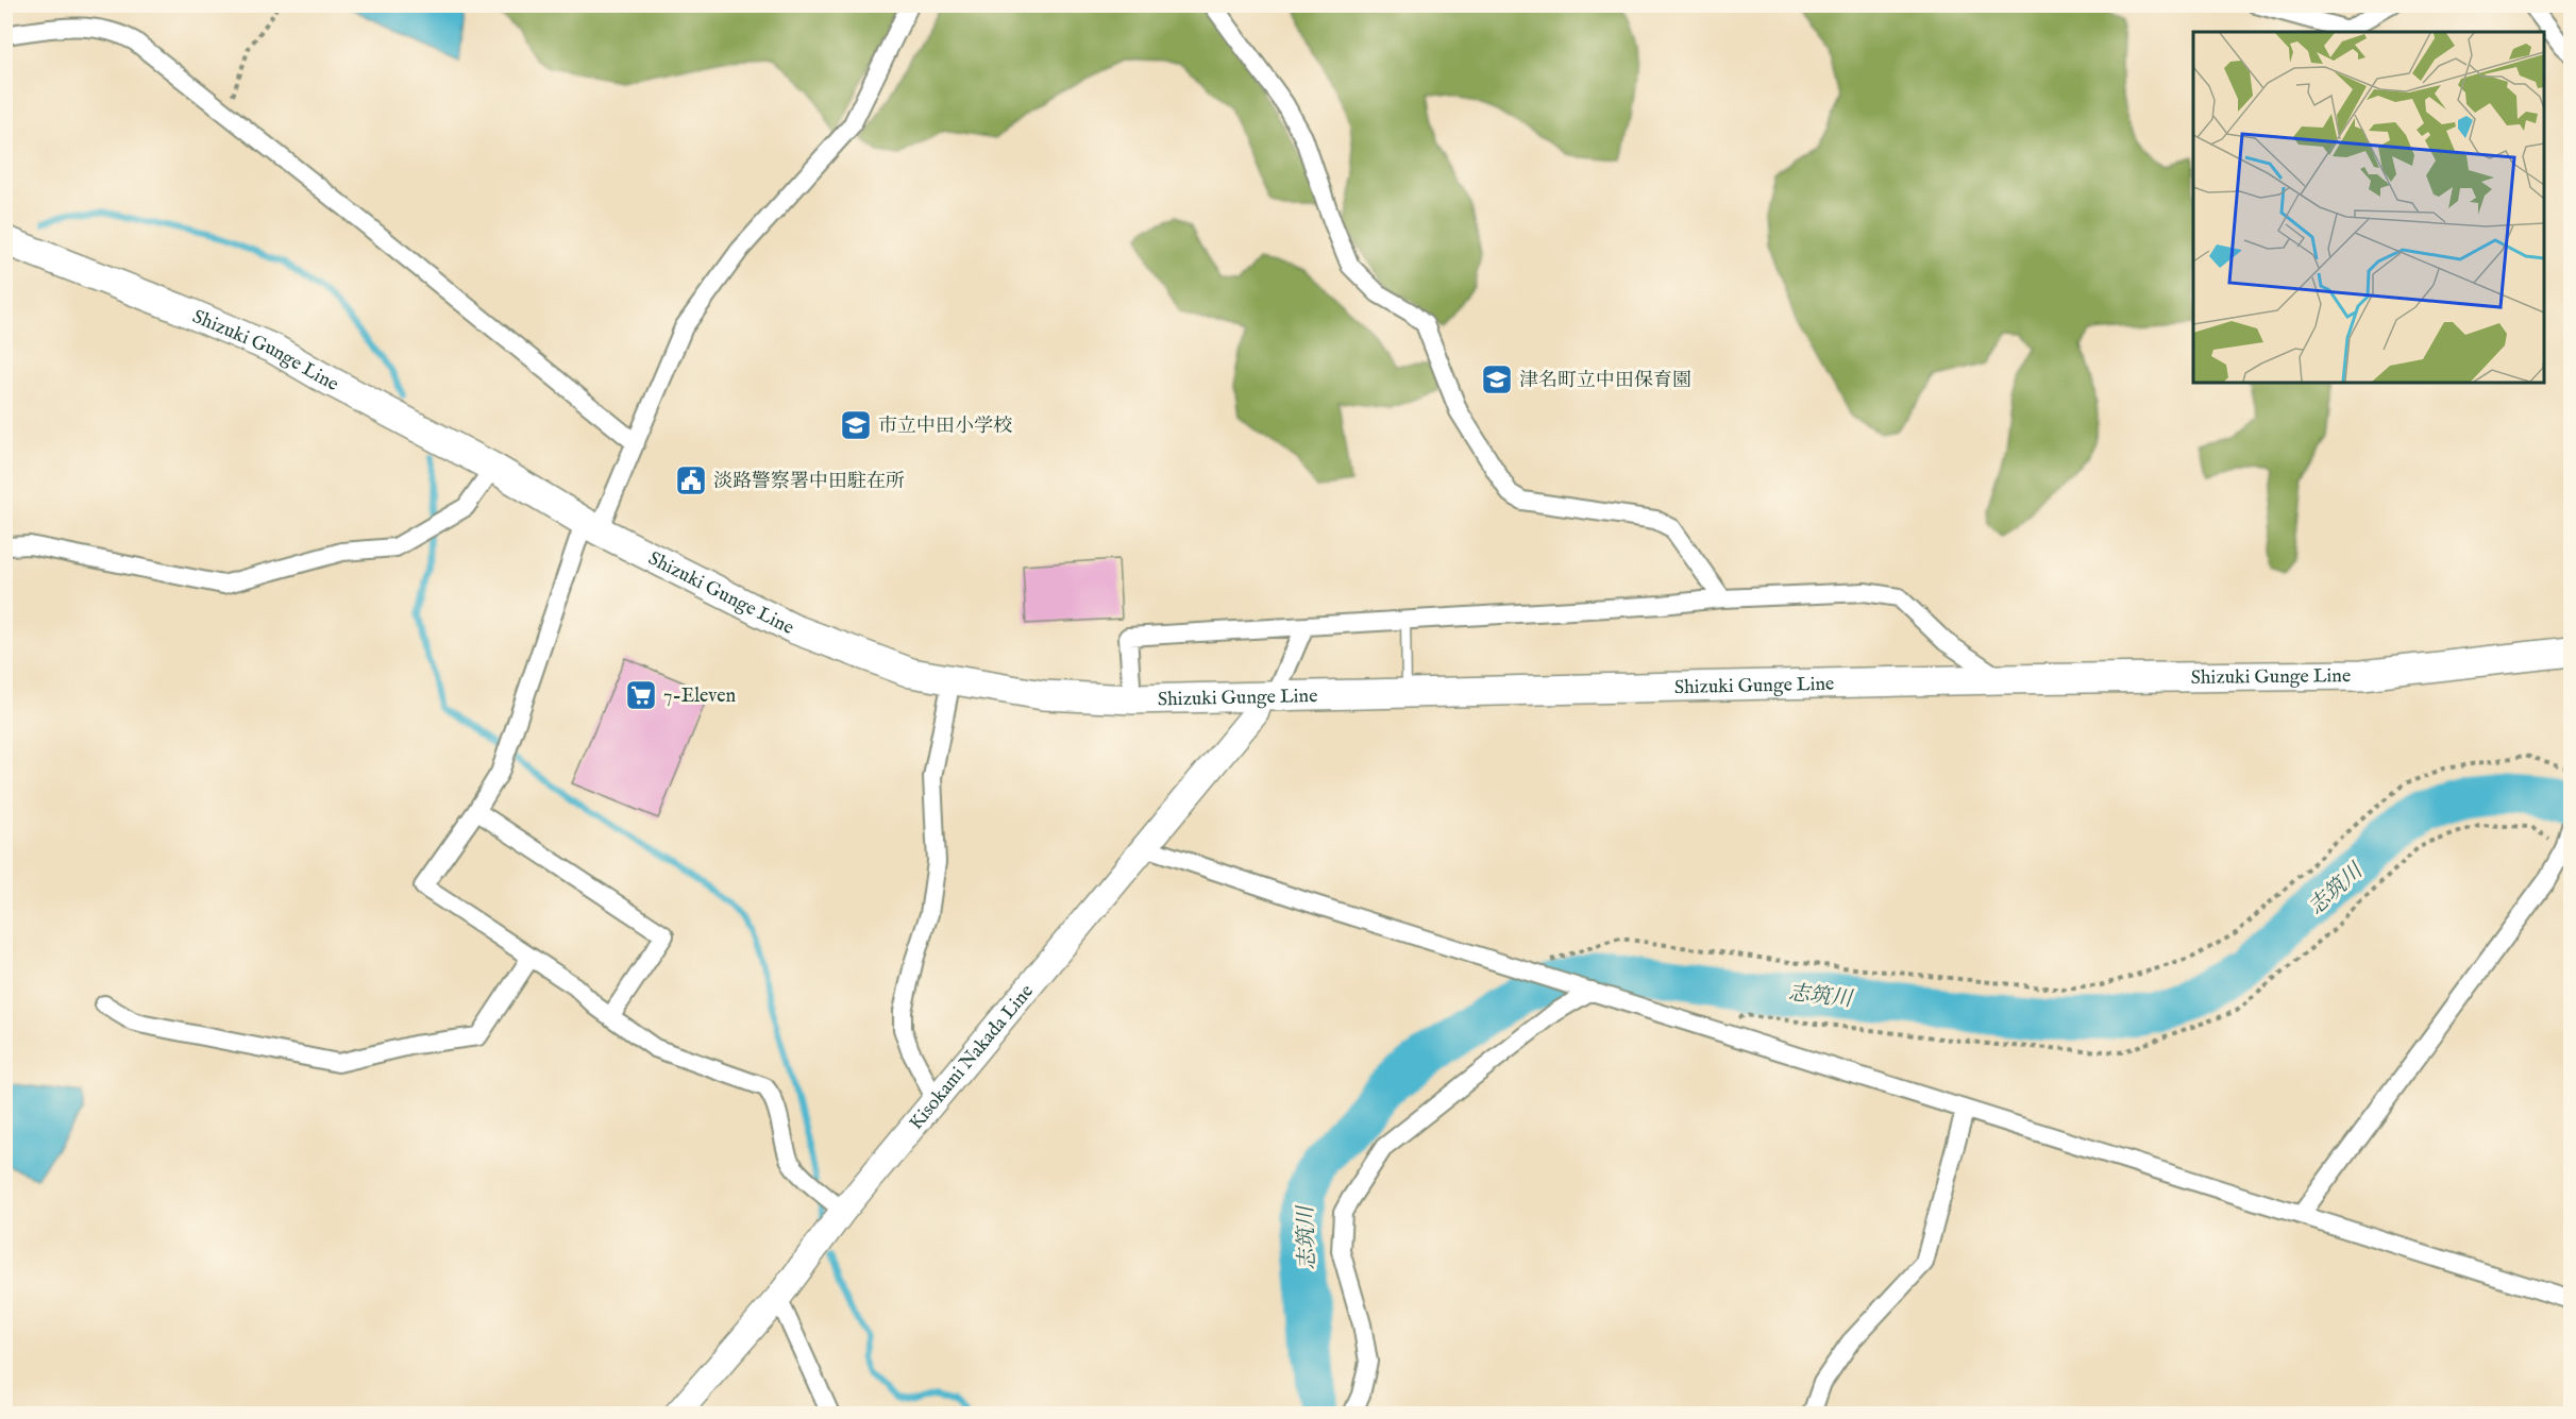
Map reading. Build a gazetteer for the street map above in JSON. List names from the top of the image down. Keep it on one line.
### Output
{"streets":{"main road":["Shizuki Gunge Line","Kisokami Nakada Line"]},"crossings":[["Shizuki Gunge Line","Kisokami Nakada Line"]],"water":["志筑川"],"places":{"school or university":["津名町立中田保育園","市立中田小学校"],"public building":["淡路警察署中田駐在所"],"supermarket":["7-Eleven"]}}
